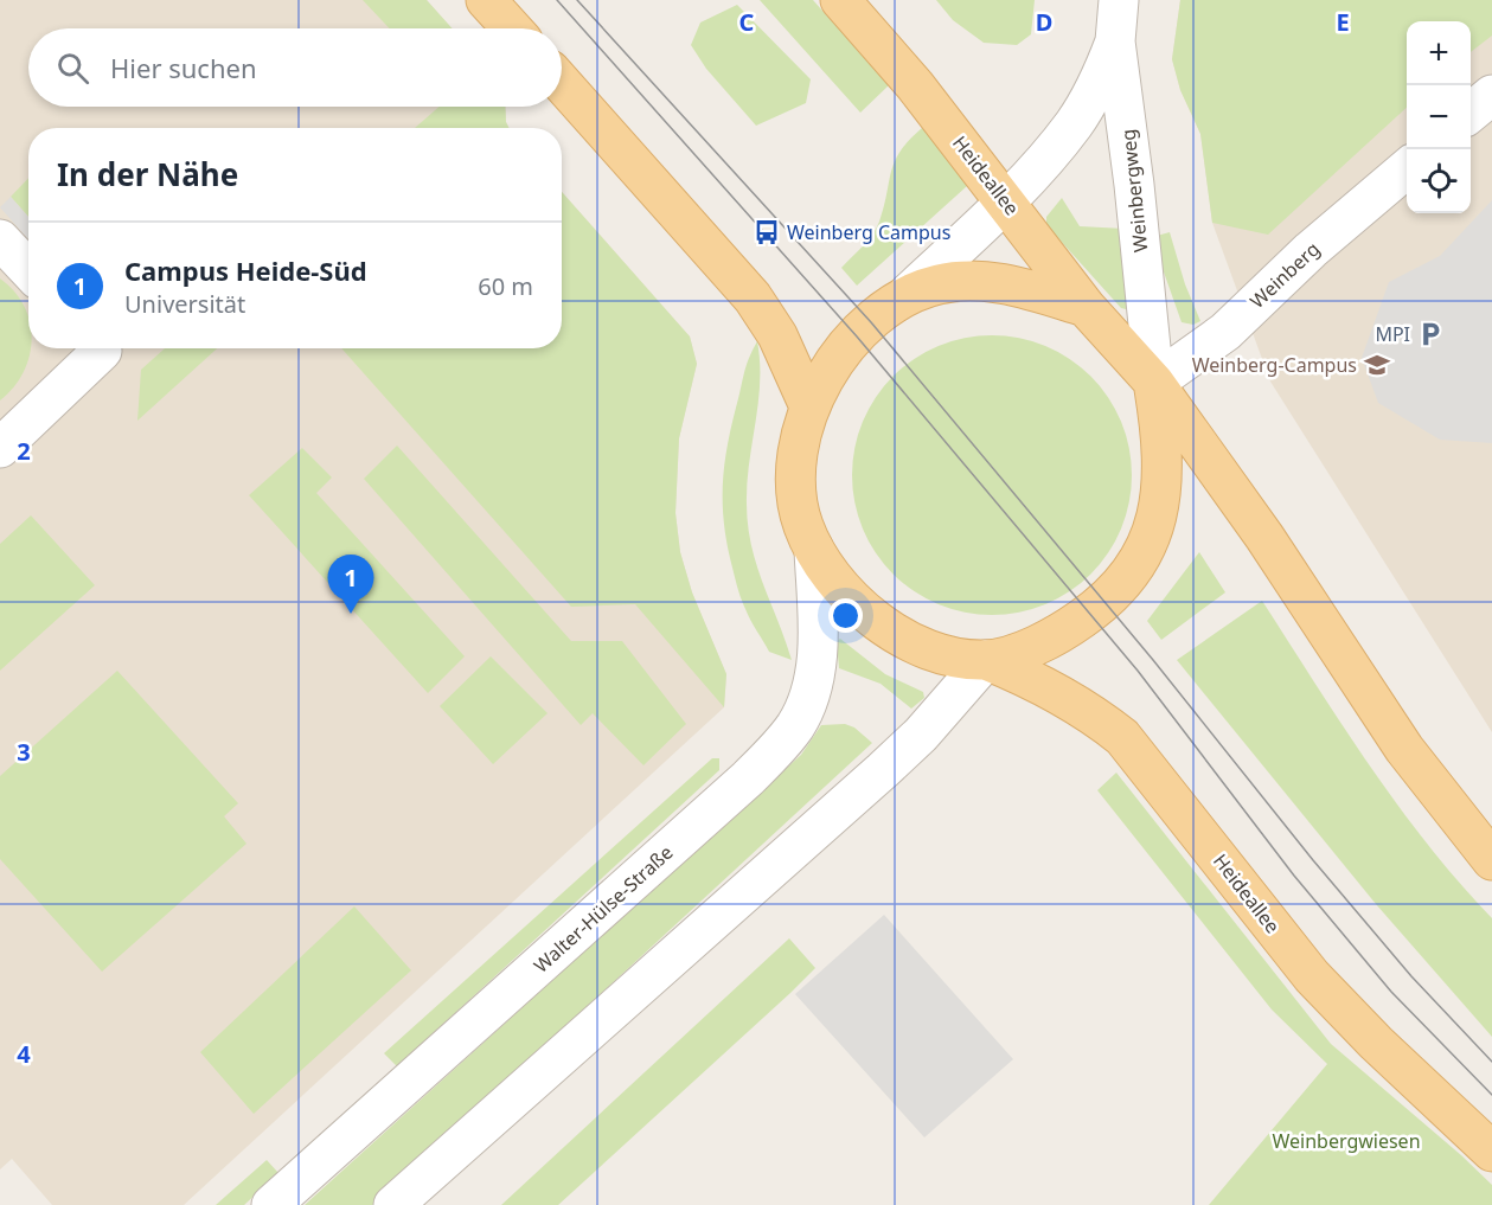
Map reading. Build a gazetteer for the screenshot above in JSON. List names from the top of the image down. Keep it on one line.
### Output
{"streets":{"main road":["Heideallee"],"street":["Weinbergweg","Weinberg","Walter-Hülse-Straße"]},"crossings":[["Heideallee","Weinbergweg"],["Heideallee","Weinberg"],["Weinbergweg","Weinberg"]],"parks":["Weinbergwiesen"],"places":{"bus stop":["Weinberg Campus"],"parking":["MPI"],"school or university":["Weinberg-Campus"]},"page":{"map_buttons":["+","−"],"search":"Hier suchen","heading":"In der Nähe","list":[{"mark":"1","name":"Campus Heide-Süd","note":"Universität","value":"60 m"}],"pins":"1"},"grid":{"columns":["C","D","E"],"rows":["2","3","4"]}}
